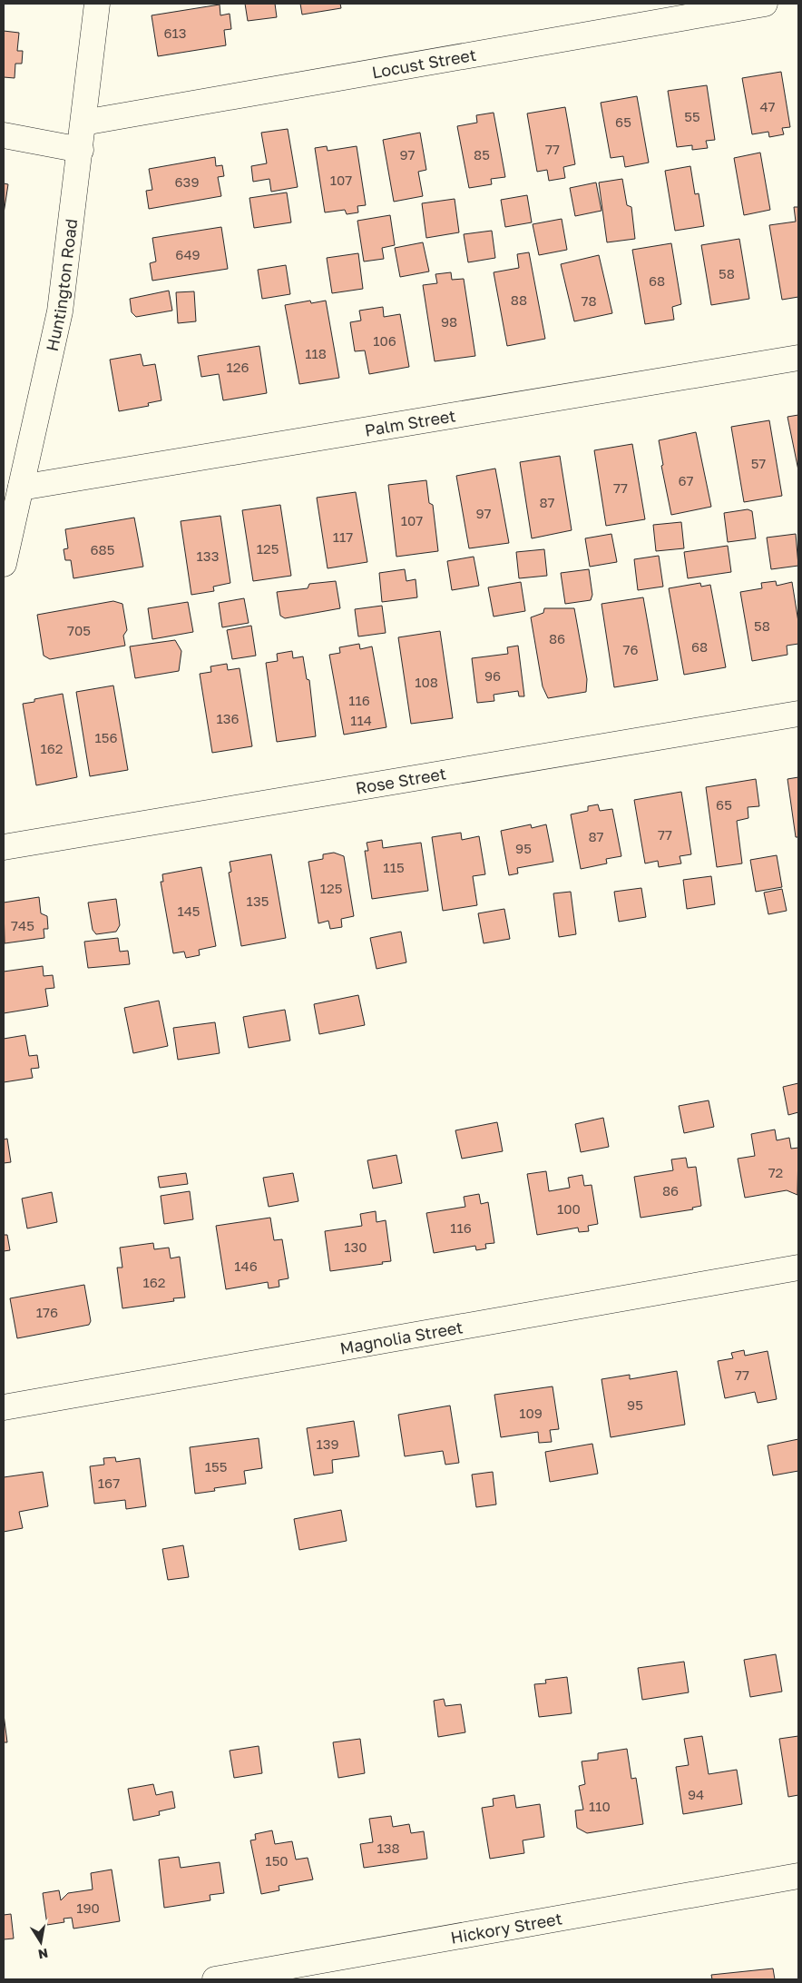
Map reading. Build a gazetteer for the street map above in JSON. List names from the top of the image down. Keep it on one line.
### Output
{"streets":{"street":["Locust Street","Huntington Road","Palm Street","Rose Street","Magnolia Street","Hickory Street"]},"crossings":[["Locust Street","Huntington Road"],["Huntington Road","Palm Street"]],"house_numbers":["613","47","55","65","77","97","85","107","639","649","58","68","88","78","98","106","118","126","57","67","77","87","97","107","117","125","685","133","58","705","86","68","76","96","108","116","136","114","156","162","65","77","87","95","115","125","135","145","745","72","86","100","116","130","146","162","176","77","95","109","139","155","167","94","110","138","150","190"],"north":"bottom"}
